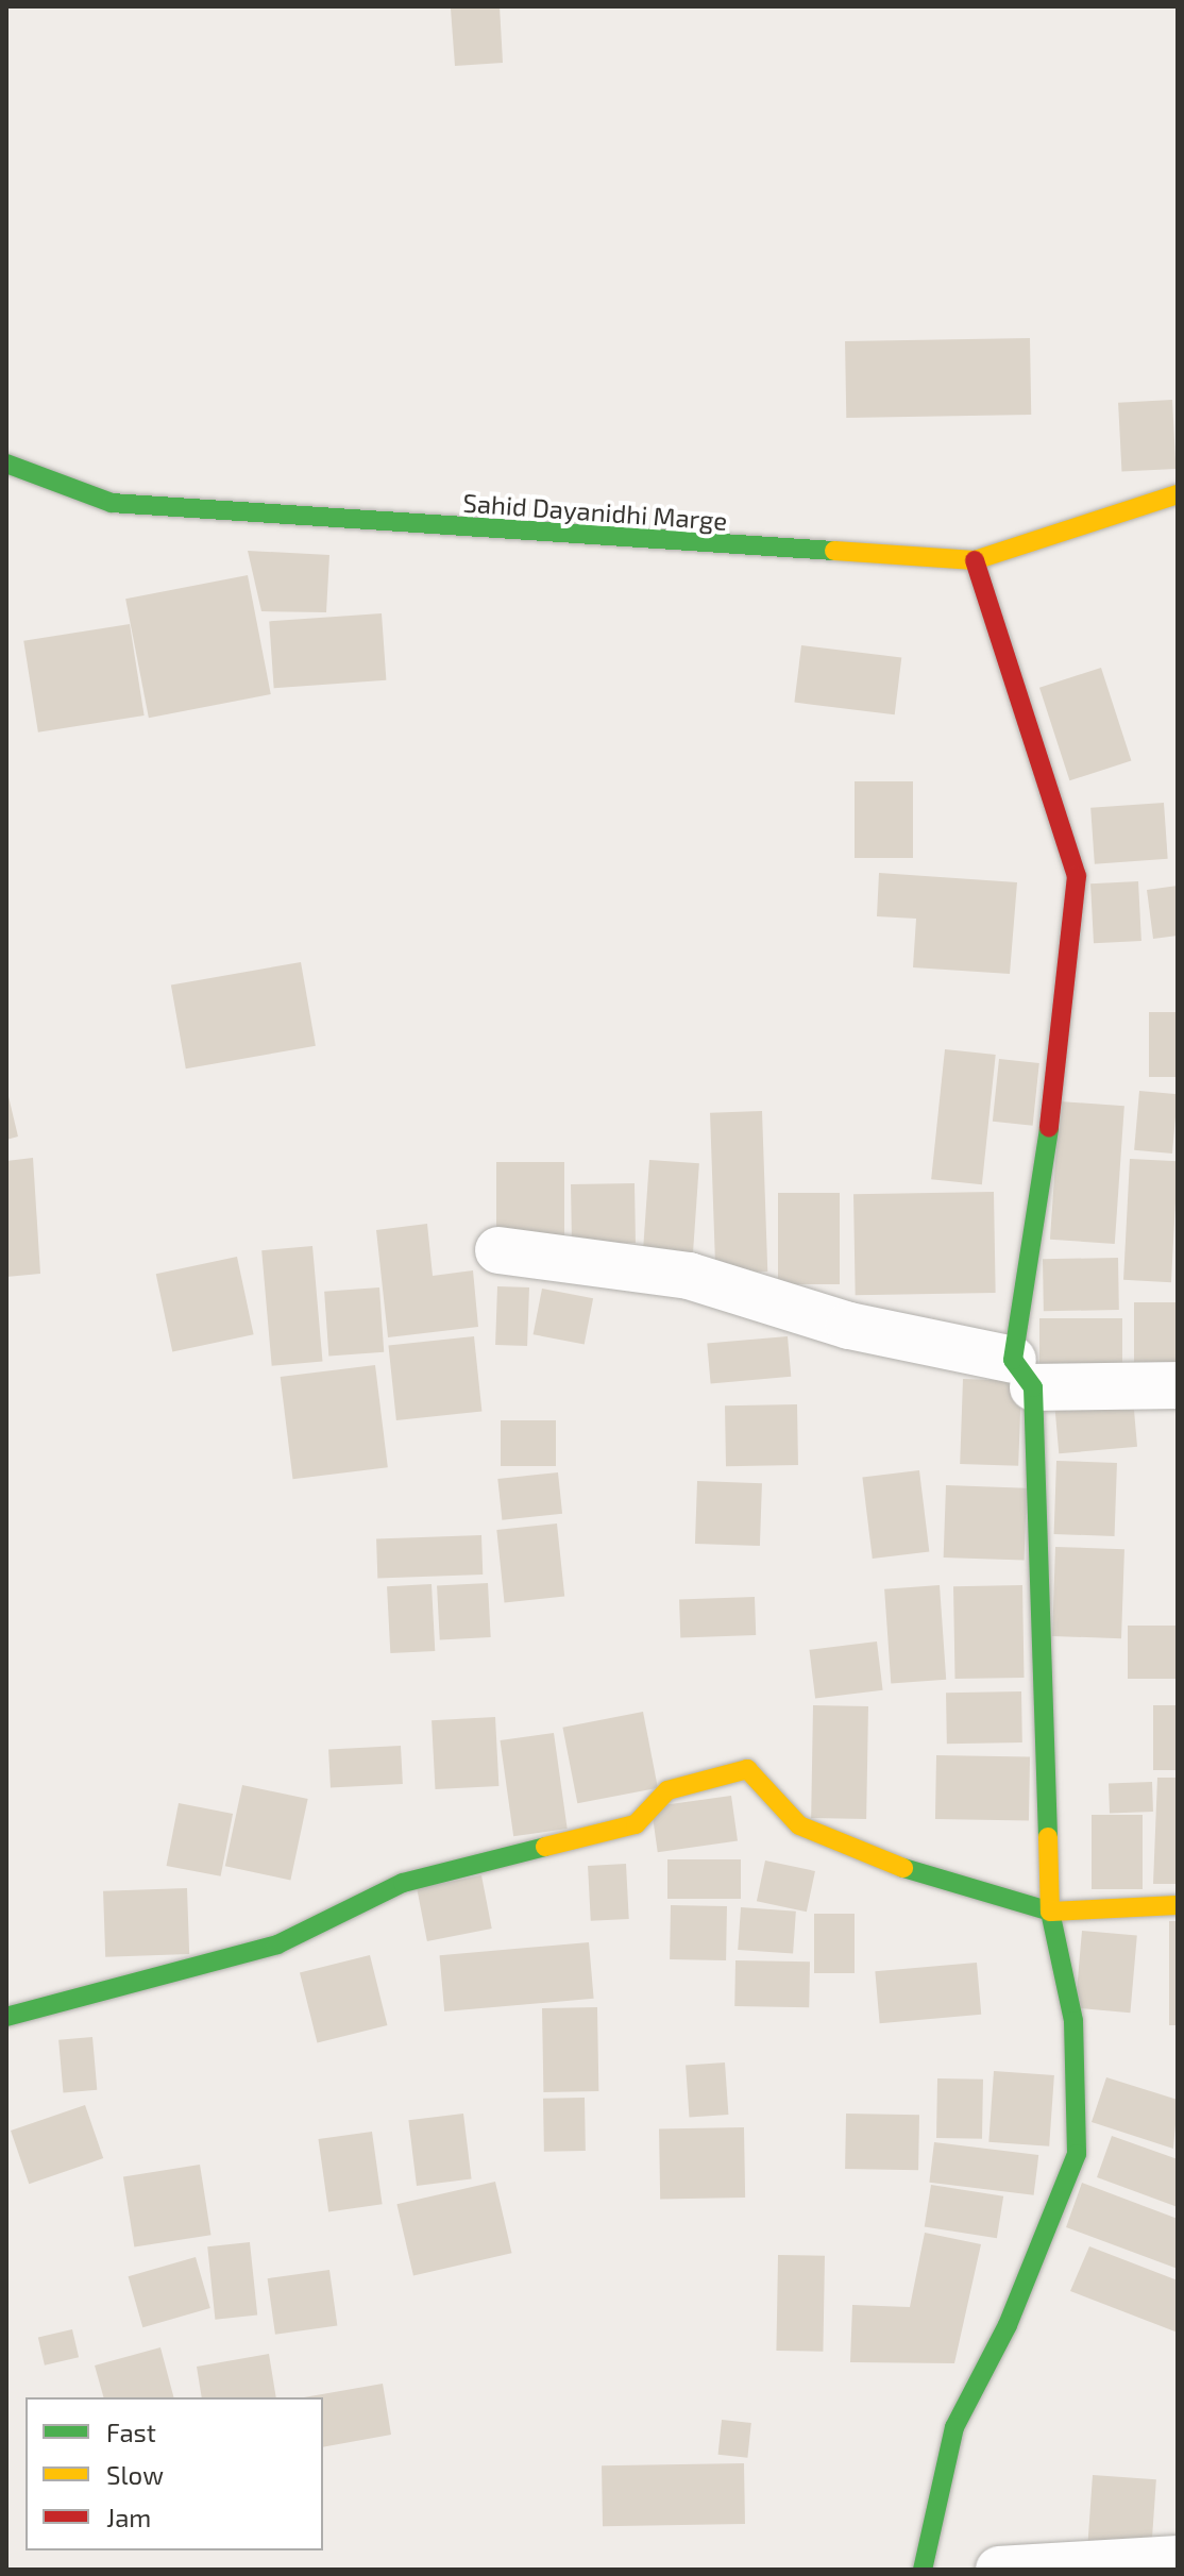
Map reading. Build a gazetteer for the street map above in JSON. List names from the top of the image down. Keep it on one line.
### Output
{"streets":{"street":["Sahid Dayanidhi Marge"]},"legend":["Fast","Slow","Jam"]}
